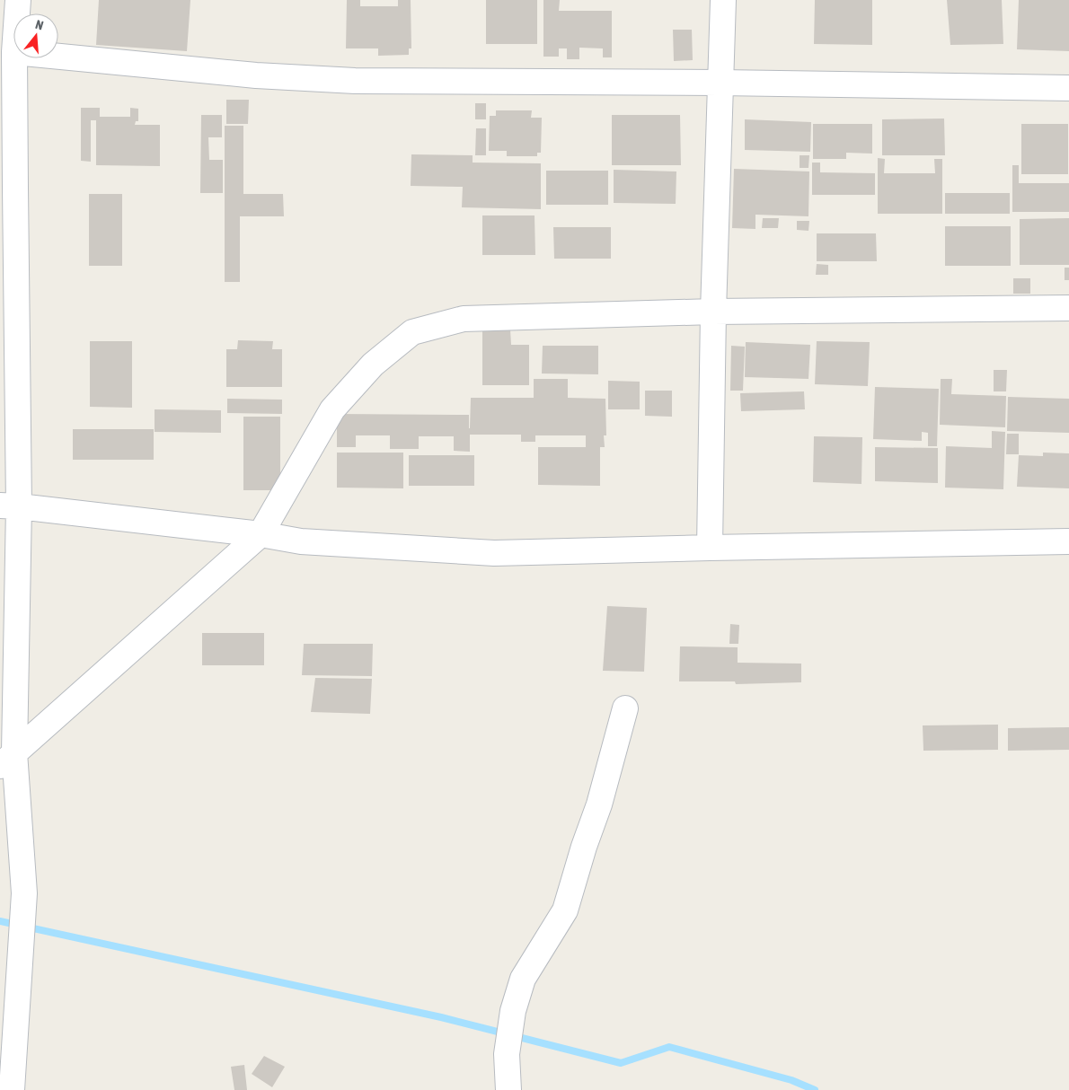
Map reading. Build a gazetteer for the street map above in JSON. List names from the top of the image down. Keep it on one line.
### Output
{"north":"top"}
